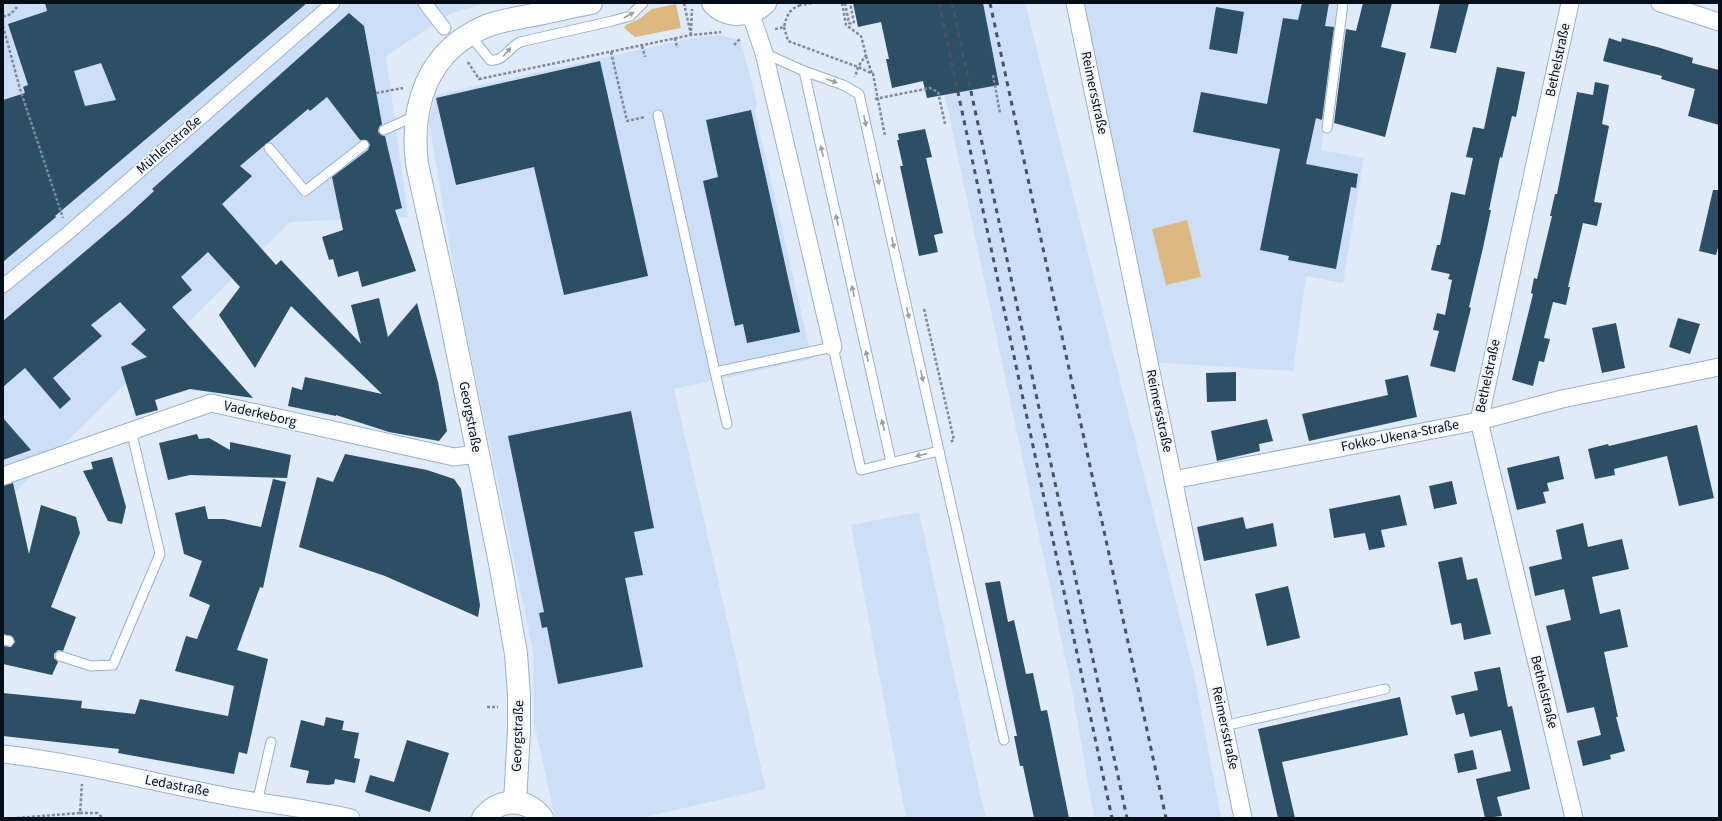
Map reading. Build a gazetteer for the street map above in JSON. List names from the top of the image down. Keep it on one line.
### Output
{"streets":{"main road":["Georgstraße"],"street":["Bethelstraße","Reimersstraße","Mühlenstraße","Vaderkeborg","Fokko-Ukena-Straße","Ledastraße"]},"crossings":[["Bethelstraße","Fokko-Ukena-Straße"],["Reimersstraße","Fokko-Ukena-Straße"],["Vaderkeborg","Georgstraße"]]}
